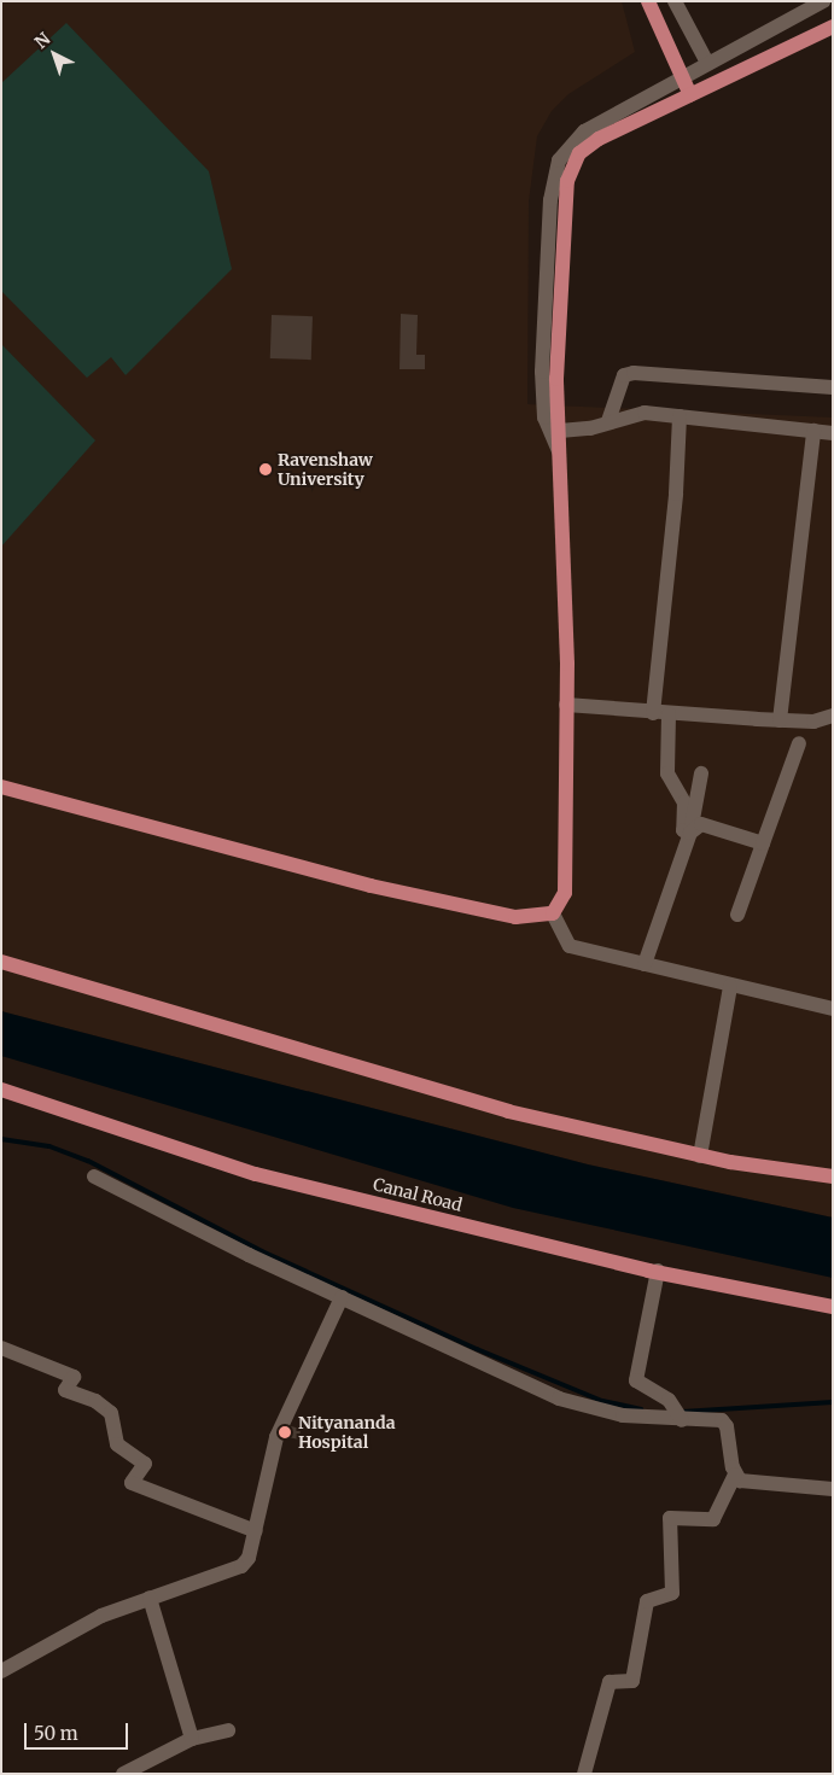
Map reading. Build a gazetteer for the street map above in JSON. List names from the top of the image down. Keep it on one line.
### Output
{"streets":{"main road":["Canal Road"]},"places":["Ravenshaw University","Nityananda Hospital"],"scale_bar":"50 m","north":"top left"}
